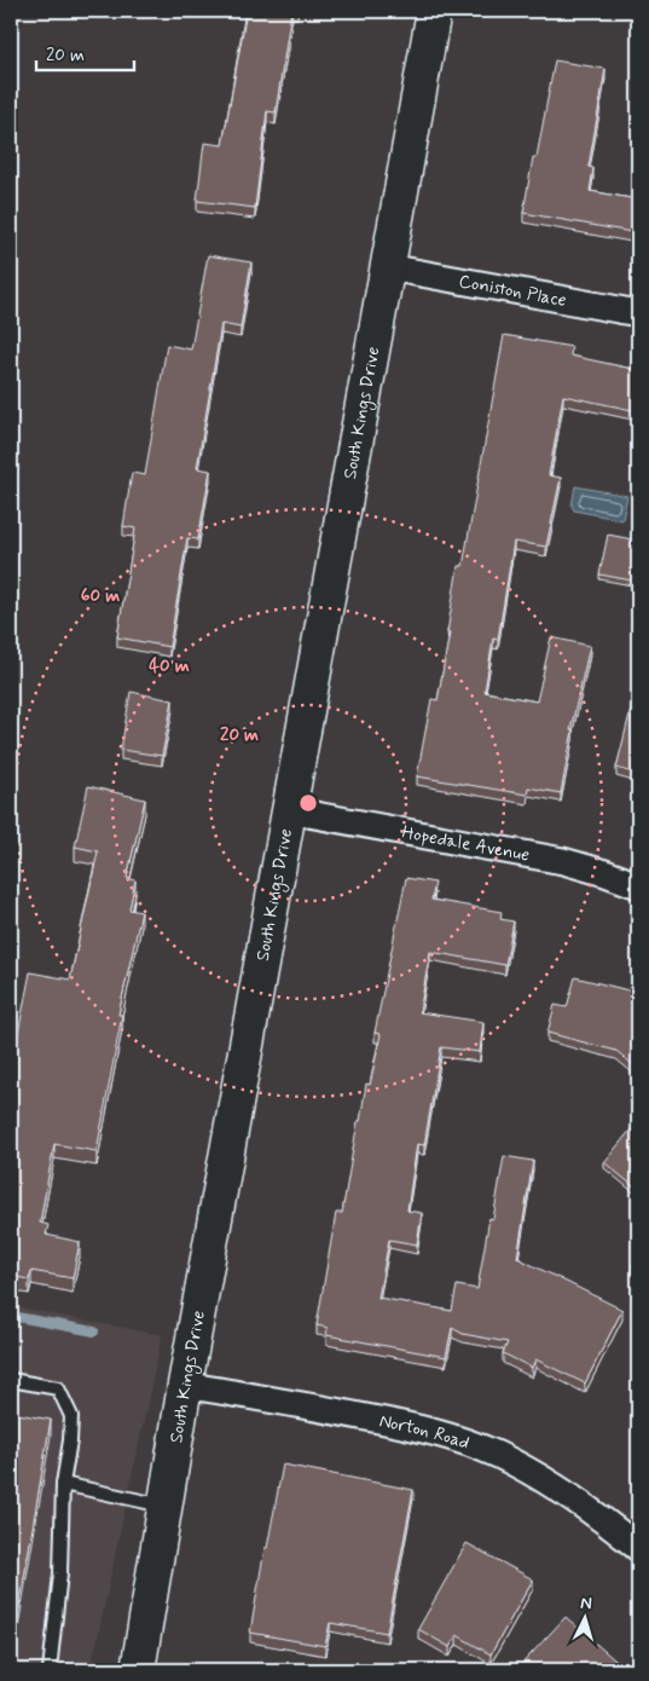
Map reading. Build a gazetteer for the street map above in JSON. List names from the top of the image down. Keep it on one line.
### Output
{"streets":{"street":["Coniston Place","South Kings Drive","Hopedale Avenue","Norton Road"]},"crossings":[["Coniston Place","South Kings Drive"],["South Kings Drive","Hopedale Avenue"],["South Kings Drive","Norton Road"]],"scale_bar":"20 m","north":"top","rings":["60 m","40 m","20 m"]}
